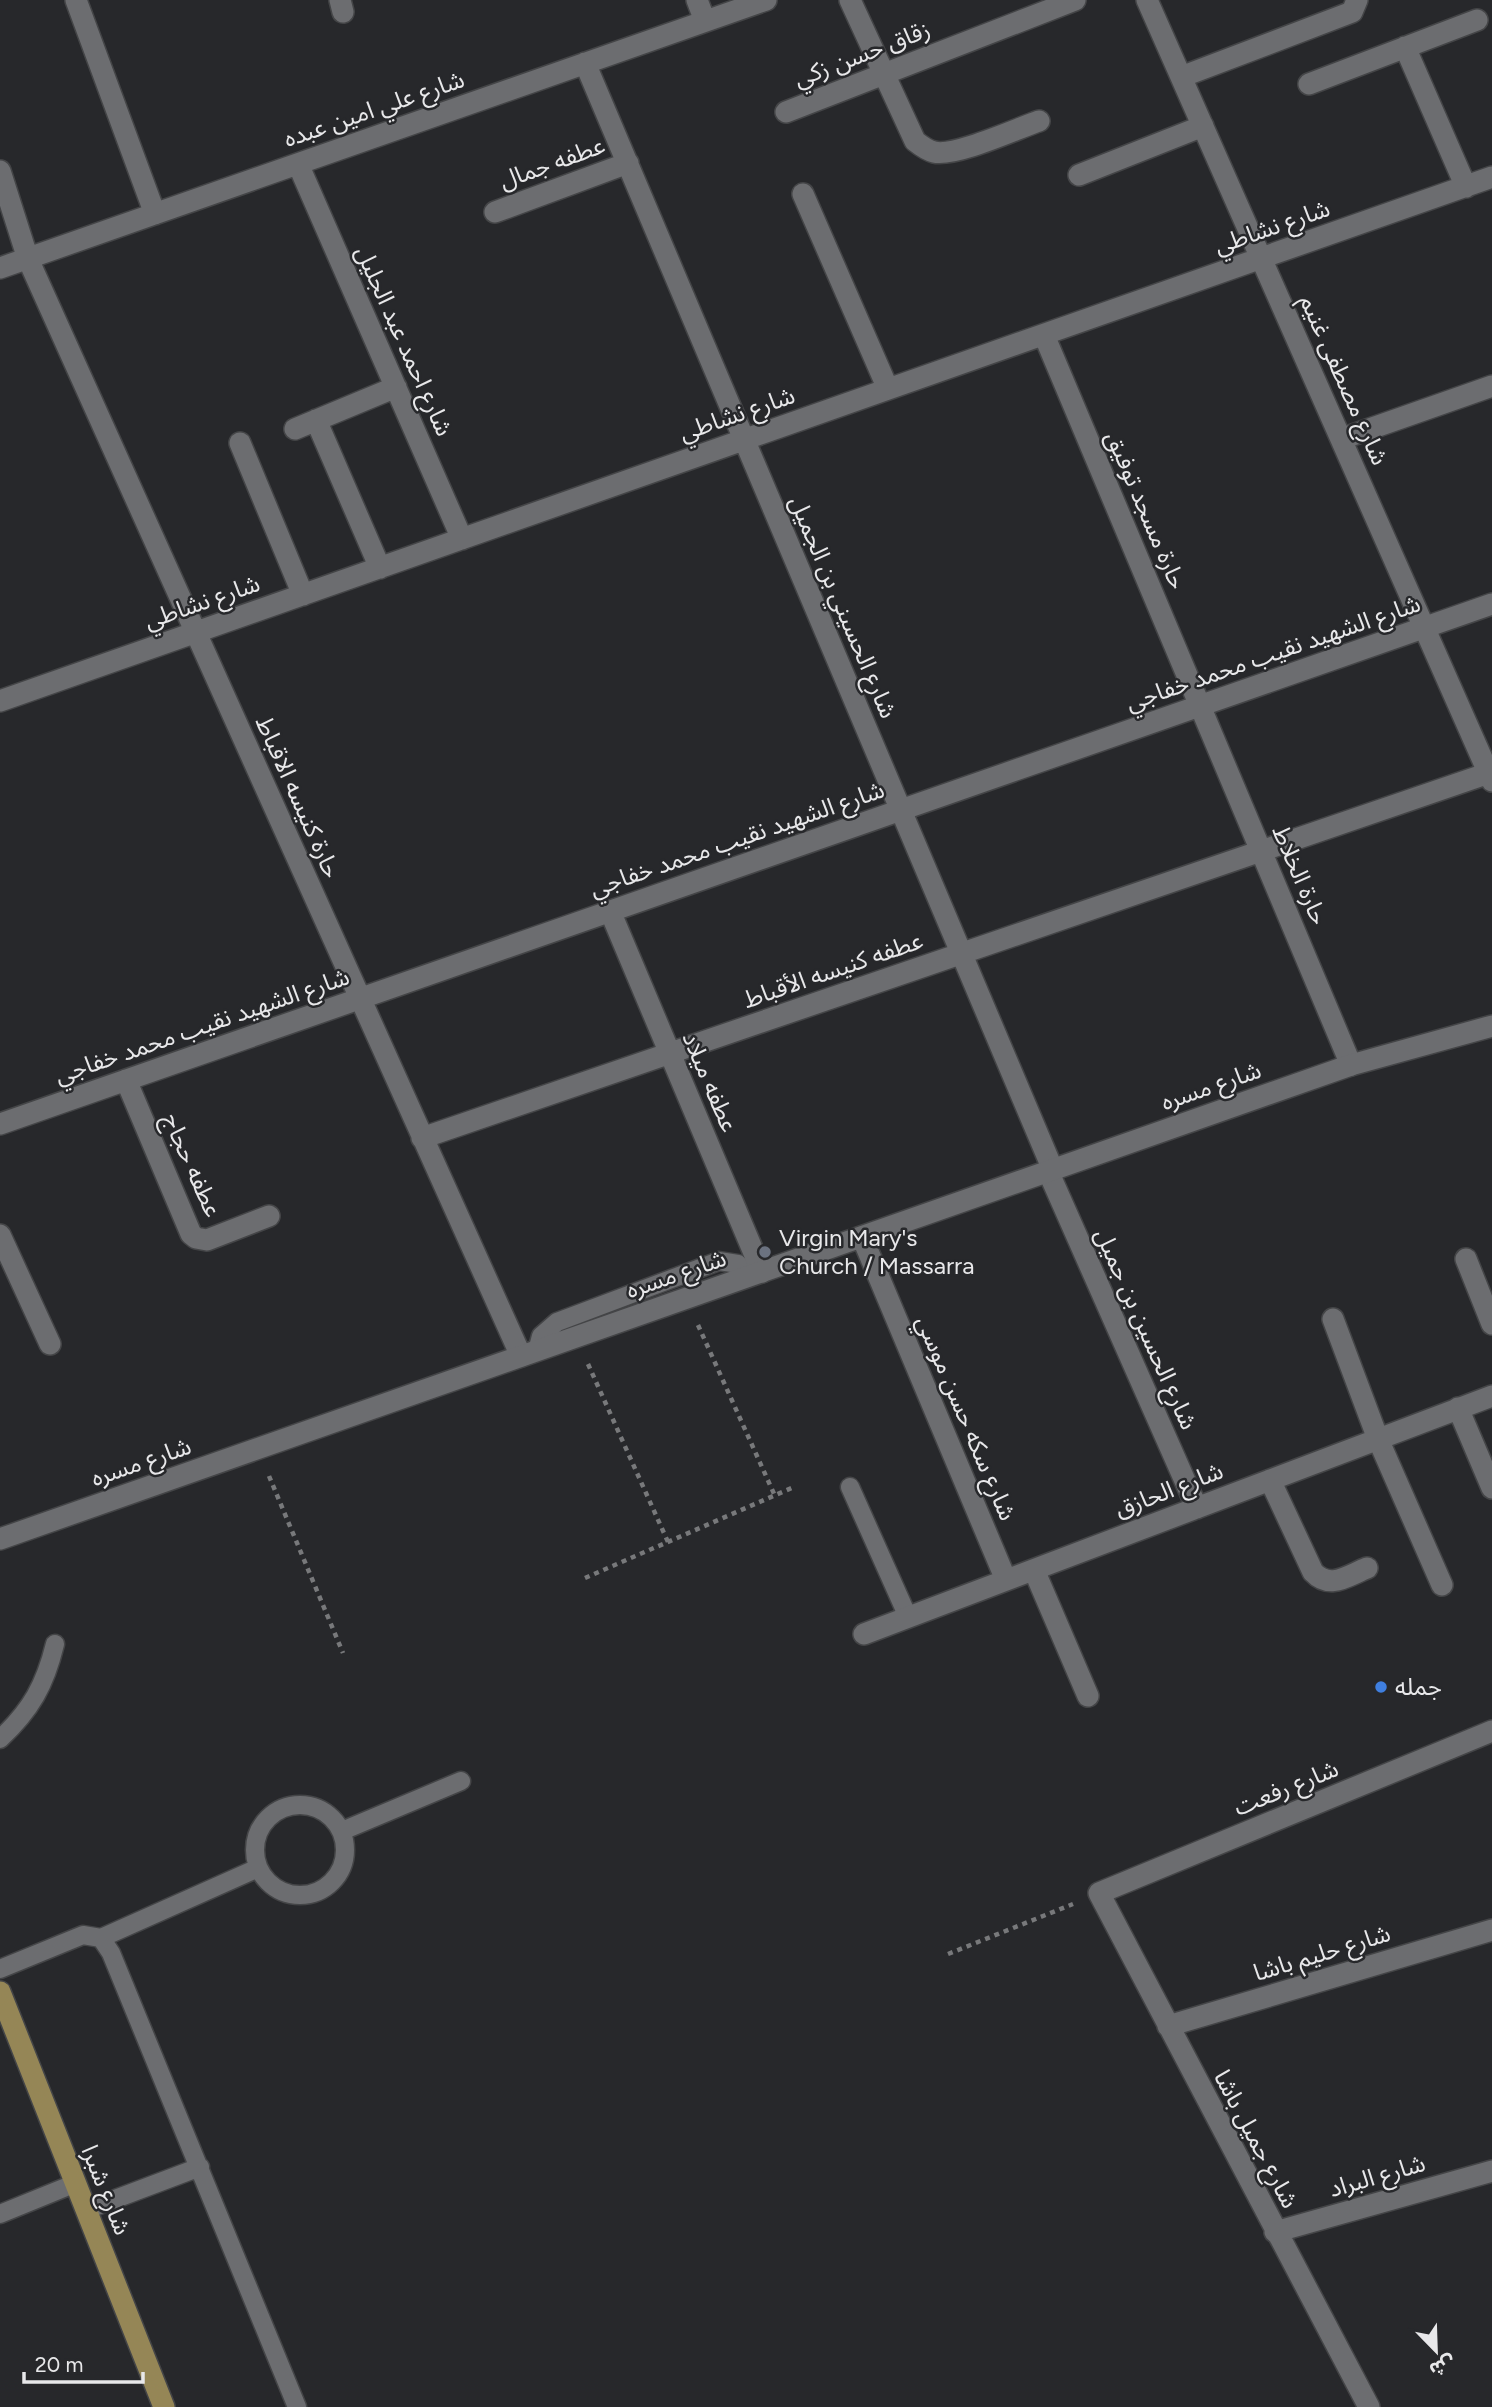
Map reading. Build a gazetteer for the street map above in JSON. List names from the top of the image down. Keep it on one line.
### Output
{"streets":{"main road":["شارع شبرا"],"street":["زقاق حسن زكي","شارع علي امين عبده","عطفه جمال","شارع نشاطي","شارع احمد عبد الجليل","شارع مصطفى غنيم","حارة مسجد توفيق","شارع الحسيني بن الجميل","شارع الشهيد نقيب محمد خفاجي","حارة كنيسه الاقباط","حارة الخلاط","عطفه كنيسه الأقباط","عطفه ميلاد","شارع مسره","عطفه حجاج","شارع الحسين بن جميل","شارع سكه حسن موسي","شارع الحازق","شارع رفعت","شارع حليم باشا","شارع جميل باشا","شارع البراد"]},"crossings":[["شارع علي امين عبده","شارع احمد عبد الجليل"],["شارع علي امين عبده","شارع الحسيني بن الجميل"],["شارع علي امين عبده","حارة كنيسه الاقباط"],["عطفه جمال","شارع الحسيني بن الجميل"],["شارع نشاطي","شارع احمد عبد الجليل"],["شارع نشاطي","شارع مصطفى غنيم"],["شارع نشاطي","حارة مسجد توفيق"],["شارع نشاطي","شارع الحسيني بن الجميل"],["شارع نشاطي","حارة كنيسه الاقباط"],["شارع مصطفى غنيم","شارع الشهيد نقيب محمد خفاجي"],["شارع مصطفى غنيم","عطفه كنيسه الأقباط"],["حارة مسجد توفيق","شارع الشهيد نقيب محمد خفاجي"],["حارة مسجد توفيق","حارة الخلاط"],["شارع الحسيني بن الجميل","شارع الشهيد نقيب محمد خفاجي"],["شارع الحسيني بن الجميل","عطفه كنيسه الأقباط"],["شارع الحسيني بن الجميل","شارع مسره"],["شارع الحسيني بن الجميل","شارع الحسين بن جميل"],["شارع الشهيد نقيب محمد خفاجي","حارة كنيسه الاقباط"],["شارع الشهيد نقيب محمد خفاجي","حارة الخلاط"],["شارع الشهيد نقيب محمد خفاجي","عطفه ميلاد"],["شارع الشهيد نقيب محمد خفاجي","عطفه حجاج"],["حارة كنيسه الاقباط","عطفه كنيسه الأقباط"],["حارة كنيسه الاقباط","شارع مسره"],["حارة الخلاط","عطفه كنيسه الأقباط"],["حارة الخلاط","شارع مسره"],["عطفه كنيسه الأقباط","عطفه ميلاد"],["عطفه ميلاد","شارع مسره"],["شارع مسره","شارع الحسين بن جميل"],["شارع مسره","شارع سكه حسن موسي"],["شارع الحسين بن جميل","شارع الحازق"],["شارع سكه حسن موسي","شارع الحازق"],["شارع رفعت","شارع جميل باشا"],["شارع حليم باشا","شارع جميل باشا"],["شارع جميل باشا","شارع البراد"]],"places":["Virgin Mary's Church / Massarra","جمله"],"scale_bar":"20 m","north":"bottom right"}
